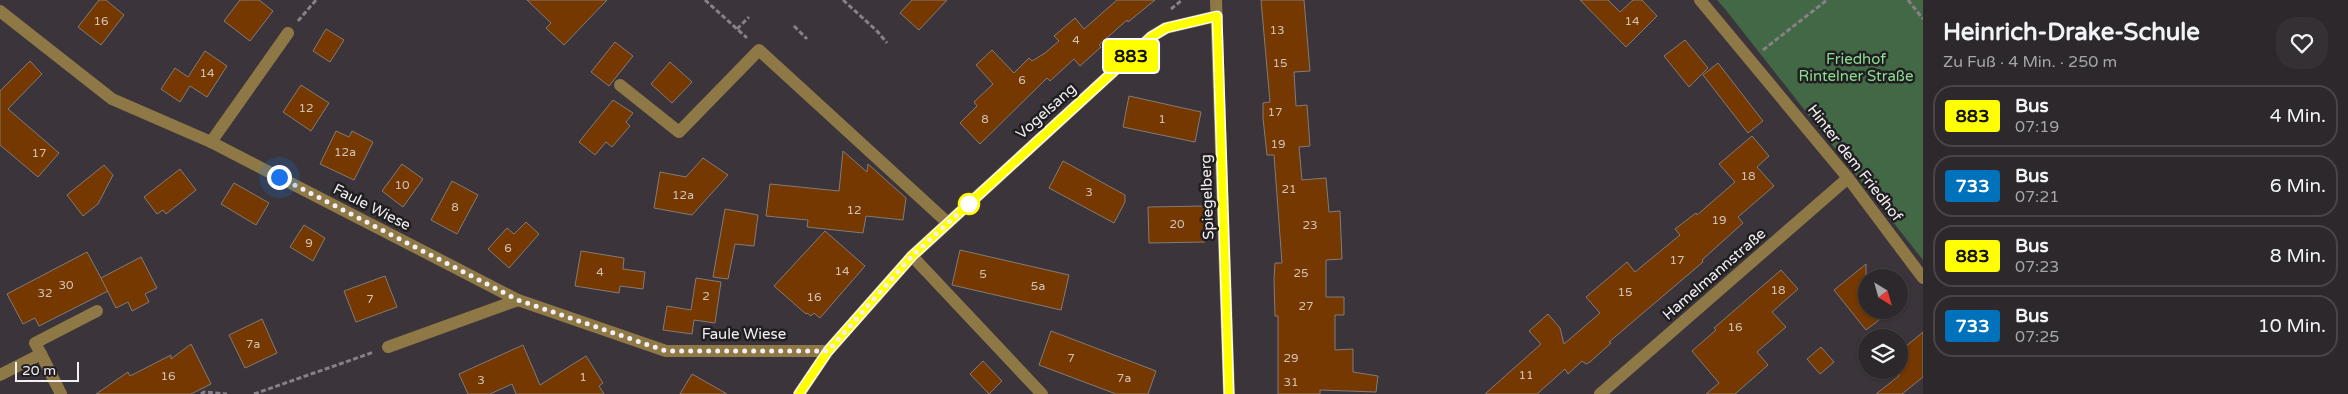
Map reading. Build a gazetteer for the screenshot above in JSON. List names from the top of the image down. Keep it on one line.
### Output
{"streets":{"street":["Vogelsang","Hinter dem Friedhof","Spiegelberg","Faule Wiese","Hamelmannstraße"]},"crossings":[["Vogelsang","Spiegelberg"],["Vogelsang","Faule Wiese"],["Hinter dem Friedhof","Hamelmannstraße"]],"parks":["Friedhof Rintelner Straße"],"lines":["bus line 883"],"house_numbers":["16","14","13","4","15","14","6","12","17","8","1","19","12a","17","18","10","21","3","12a","8","12","19","20","23","9","6","17","14","4","25","5","30","5a","18","15","32","2","16","7","27","16","7a","7","29","11","16","1","7a","3","31"],"scale_bar":"20 m","north":"bottom right","page":{"on_map":"883","heading":["Heinrich-Drake-Schule","Zu Fuß · 4 Min. · 250 m"],"list":[{"mark":"883","name":"Bus","note":"07:19","value":"4 Min."},{"mark":"733","name":"Bus","note":"07:21","value":"6 Min."},{"mark":"883","name":"Bus","note":"07:23","value":"8 Min."},{"mark":"733","name":"Bus","note":"07:25","value":"10 Min."}],"scale":"20 m"}}
